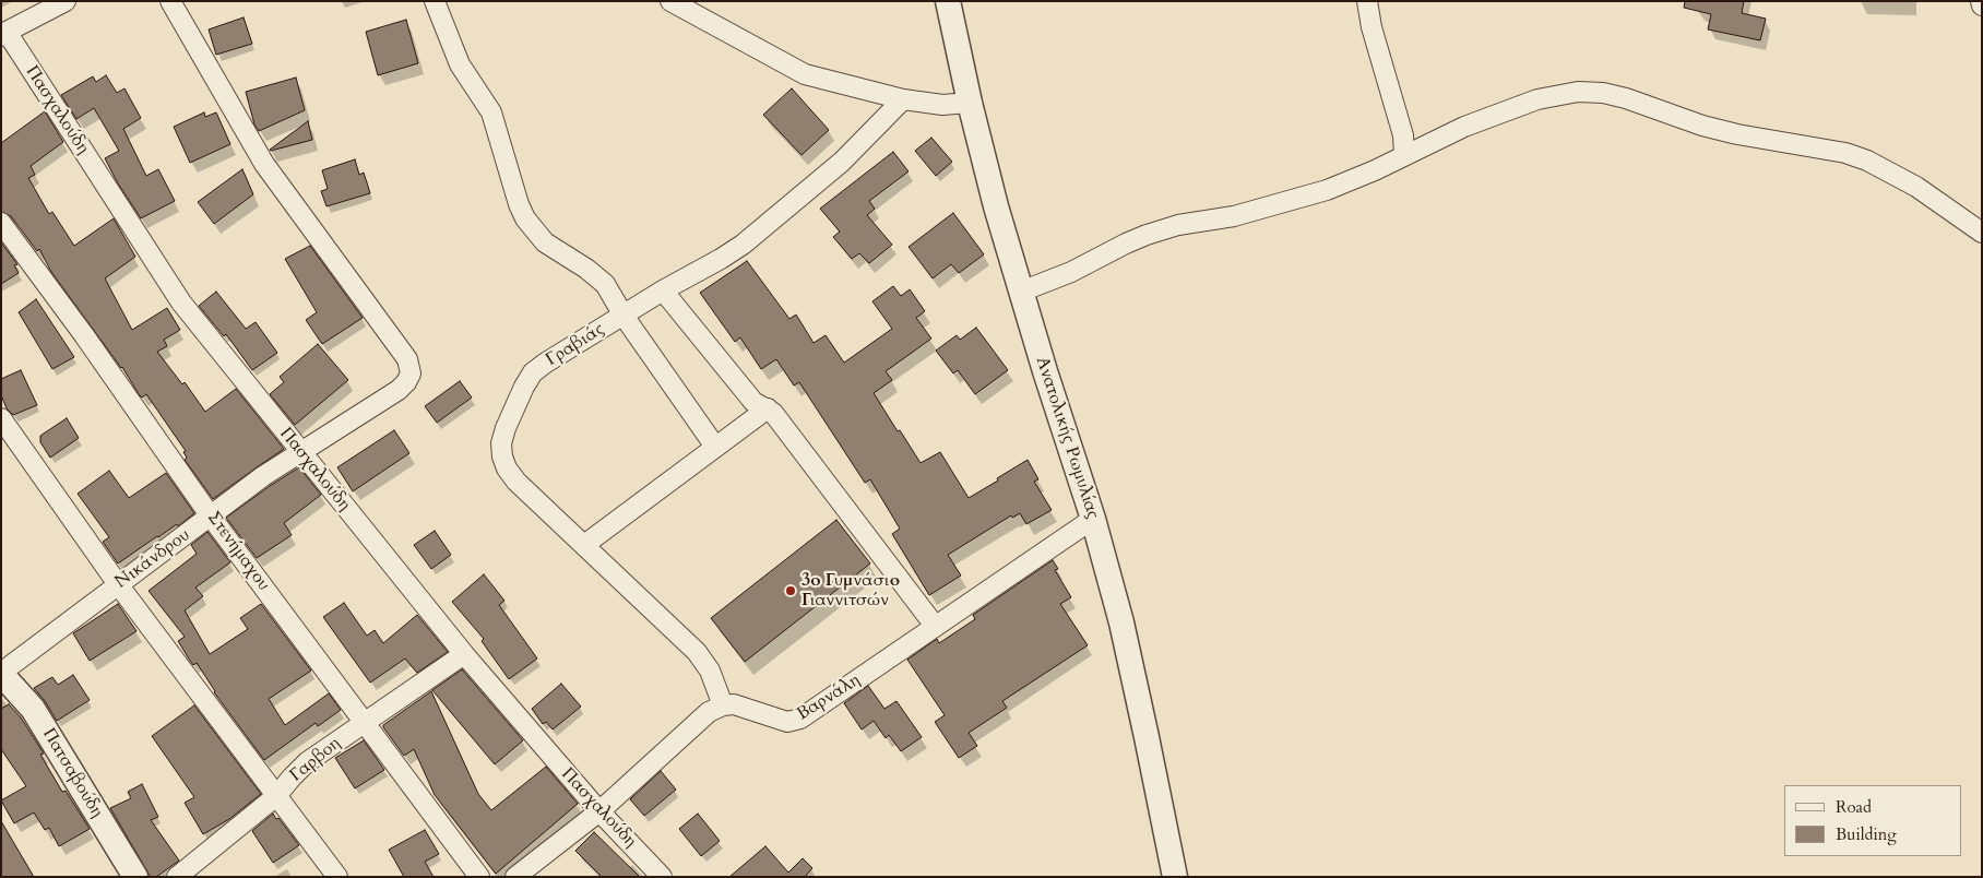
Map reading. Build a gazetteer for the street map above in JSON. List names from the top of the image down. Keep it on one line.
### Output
{"streets":{"street":["Πασχαλούδη","Γραβιάς","Ανατολικής Ρωμυλίας","Στενήμαχου","Νικάνδρου","Βαρνάλη","Γαρβοη","Πατσαβούδη"]},"crossings":[["Πασχαλούδη","Νικάνδρου"],["Πασχαλούδη","Γαρβοη"],["Γραβιάς","Βαρνάλη"],["Ανατολικής Ρωμυλίας","Βαρνάλη"],["Στενήμαχου","Νικάνδρου"],["Στενήμαχου","Γαρβοη"],["Νικάνδρου","Πατσαβούδη"]],"places":["3ο Γυμνάσιο Γιαννιτσών"],"legend":["Road","Building"]}
